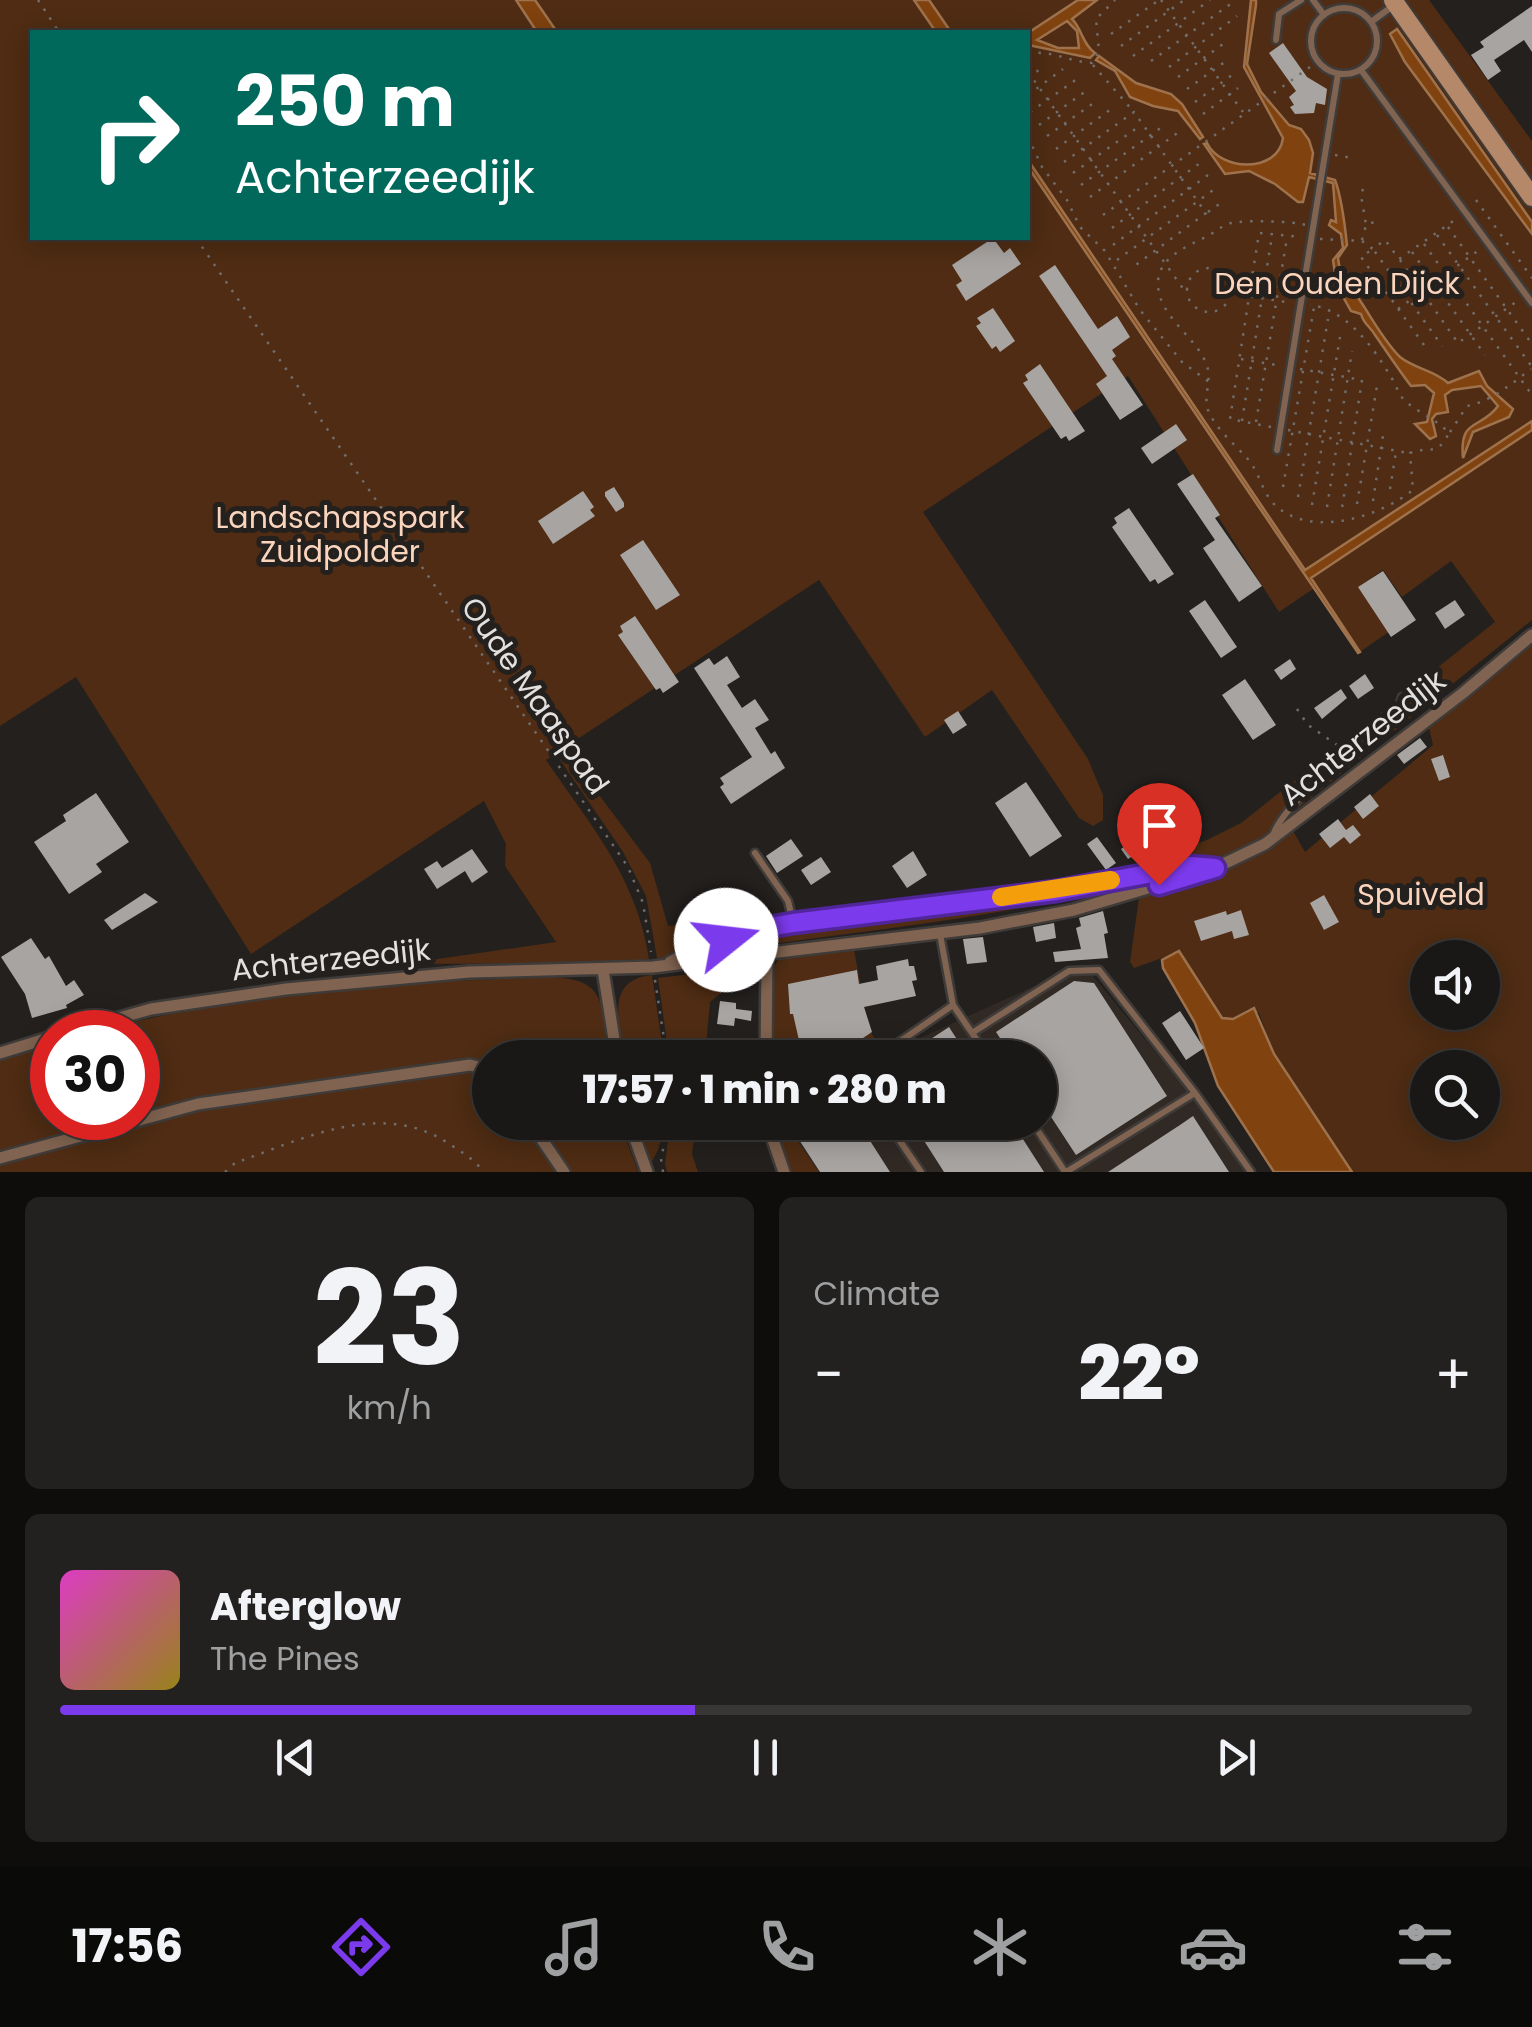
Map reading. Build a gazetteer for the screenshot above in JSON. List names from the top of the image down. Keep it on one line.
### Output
{"streets":{"street":["Achterzeedijk"],"path":["Oude Maaspad"]},"crossings":[["Oude Maaspad","Achterzeedijk"]],"parks":["Den Ouden Dijck","Landschapspark Zuidpolder","Spuiveld"],"page":{"turn":["250 m","Achterzeedijk"],"limit":"30","trip":"17:57 · 1 min · 280 m","tile":[["23","km/h"],"Climate"],"heat":["−","22°","+"],"song":["Afterglow","The Pines"],"tabs":"17:56"}}
